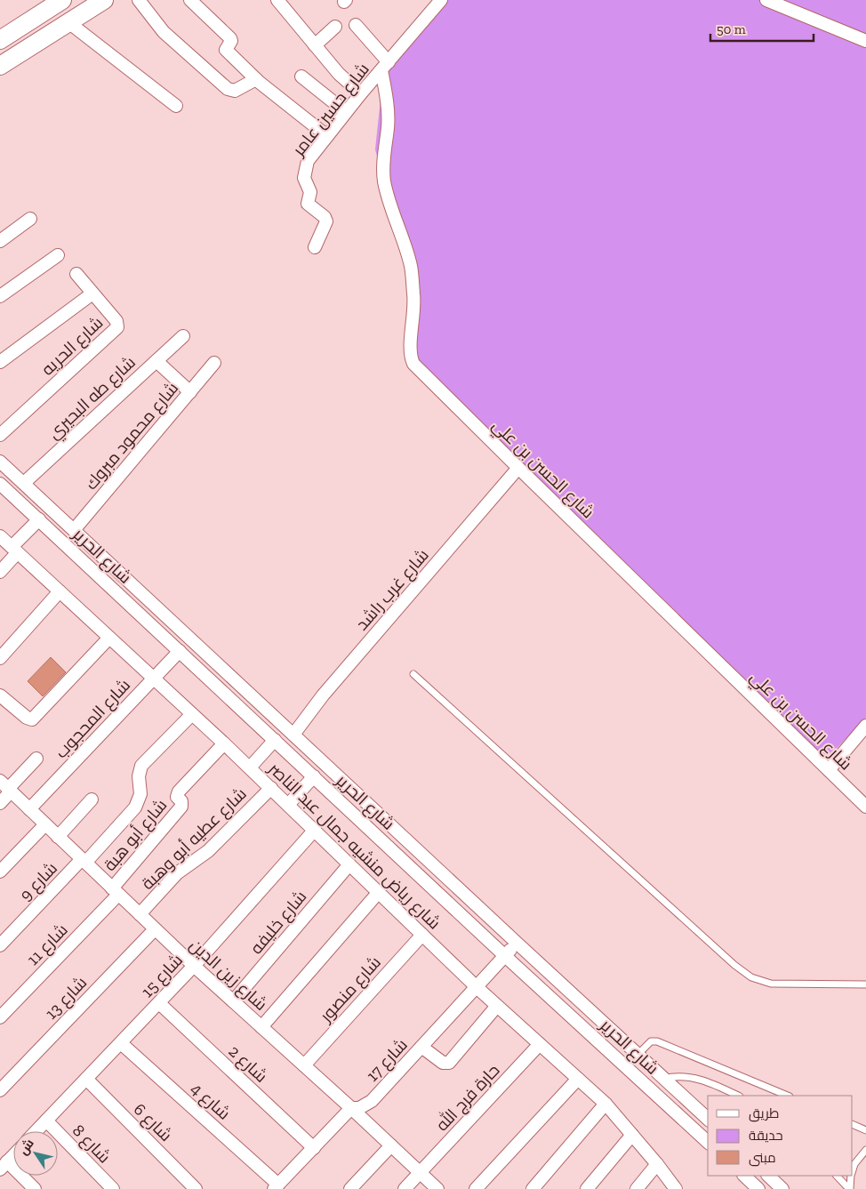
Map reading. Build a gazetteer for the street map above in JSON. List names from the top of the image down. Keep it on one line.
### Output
{"streets":{"street":["شارع حسين عامر","شارع الحريه","شارع طه البحيري","شارع محمود مبروك","شارع الحسن بن علي","شارع الحرير","شارع غرب راشد","شارع المحجوب","شارع أبو هبة","شارع عطيه أبو وهبة","شارع رياض منشيه جمال عبد الناصر","شارع 9","شارع خليفه","شارع 11","شارع زين الدين","شارع 15","شارع منصور","شارع 13","شارع 17","شارع 2","حارة فرج الله","شارع 4","شارع 6","شارع 8"]},"crossings":[["شارع حسين عامر","شارع الحسن بن علي"],["شارع طه البحيري","شارع الحرير"],["شارع محمود مبروك","شارع الحرير"],["شارع الحسن بن علي","شارع غرب راشد"],["شارع الحرير","شارع غرب راشد"],["شارع الحرير","شارع المحجوب"],["شارع الحرير","شارع 17"],["شارع المحجوب","شارع رياض منشيه جمال عبد الناصر"],["شارع المحجوب","شارع زين الدين"],["شارع أبو هبة","شارع رياض منشيه جمال عبد الناصر"],["شارع أبو هبة","شارع 11"],["شارع أبو هبة","شارع زين الدين"],["شارع عطيه أبو وهبة","شارع رياض منشيه جمال عبد الناصر"],["شارع عطيه أبو وهبة","شارع زين الدين"],["شارع رياض منشيه جمال عبد الناصر","شارع 9"],["شارع رياض منشيه جمال عبد الناصر","شارع خليفه"],["شارع رياض منشيه جمال عبد الناصر","شارع 15"],["شارع رياض منشيه جمال عبد الناصر","شارع منصور"],["شارع رياض منشيه جمال عبد الناصر","شارع 17"],["شارع رياض منشيه جمال عبد الناصر","حارة فرج الله"],["شارع 9","شارع زين الدين"],["شارع خليفه","شارع زين الدين"],["شارع 11","شارع زين الدين"],["شارع زين الدين","شارع 15"],["شارع زين الدين","شارع منصور"],["شارع زين الدين","شارع 13"],["شارع زين الدين","شارع 17"],["شارع زين الدين","حارة فرج الله"],["شارع 15","شارع 2"],["شارع 15","شارع 4"],["شارع 15","شارع 6"],["شارع 15","شارع 8"],["شارع 17","شارع 2"],["شارع 17","شارع 4"]],"legend":["طريق","حديقة","مبنى"],"scale_bar":"50 m","north":"top left"}
